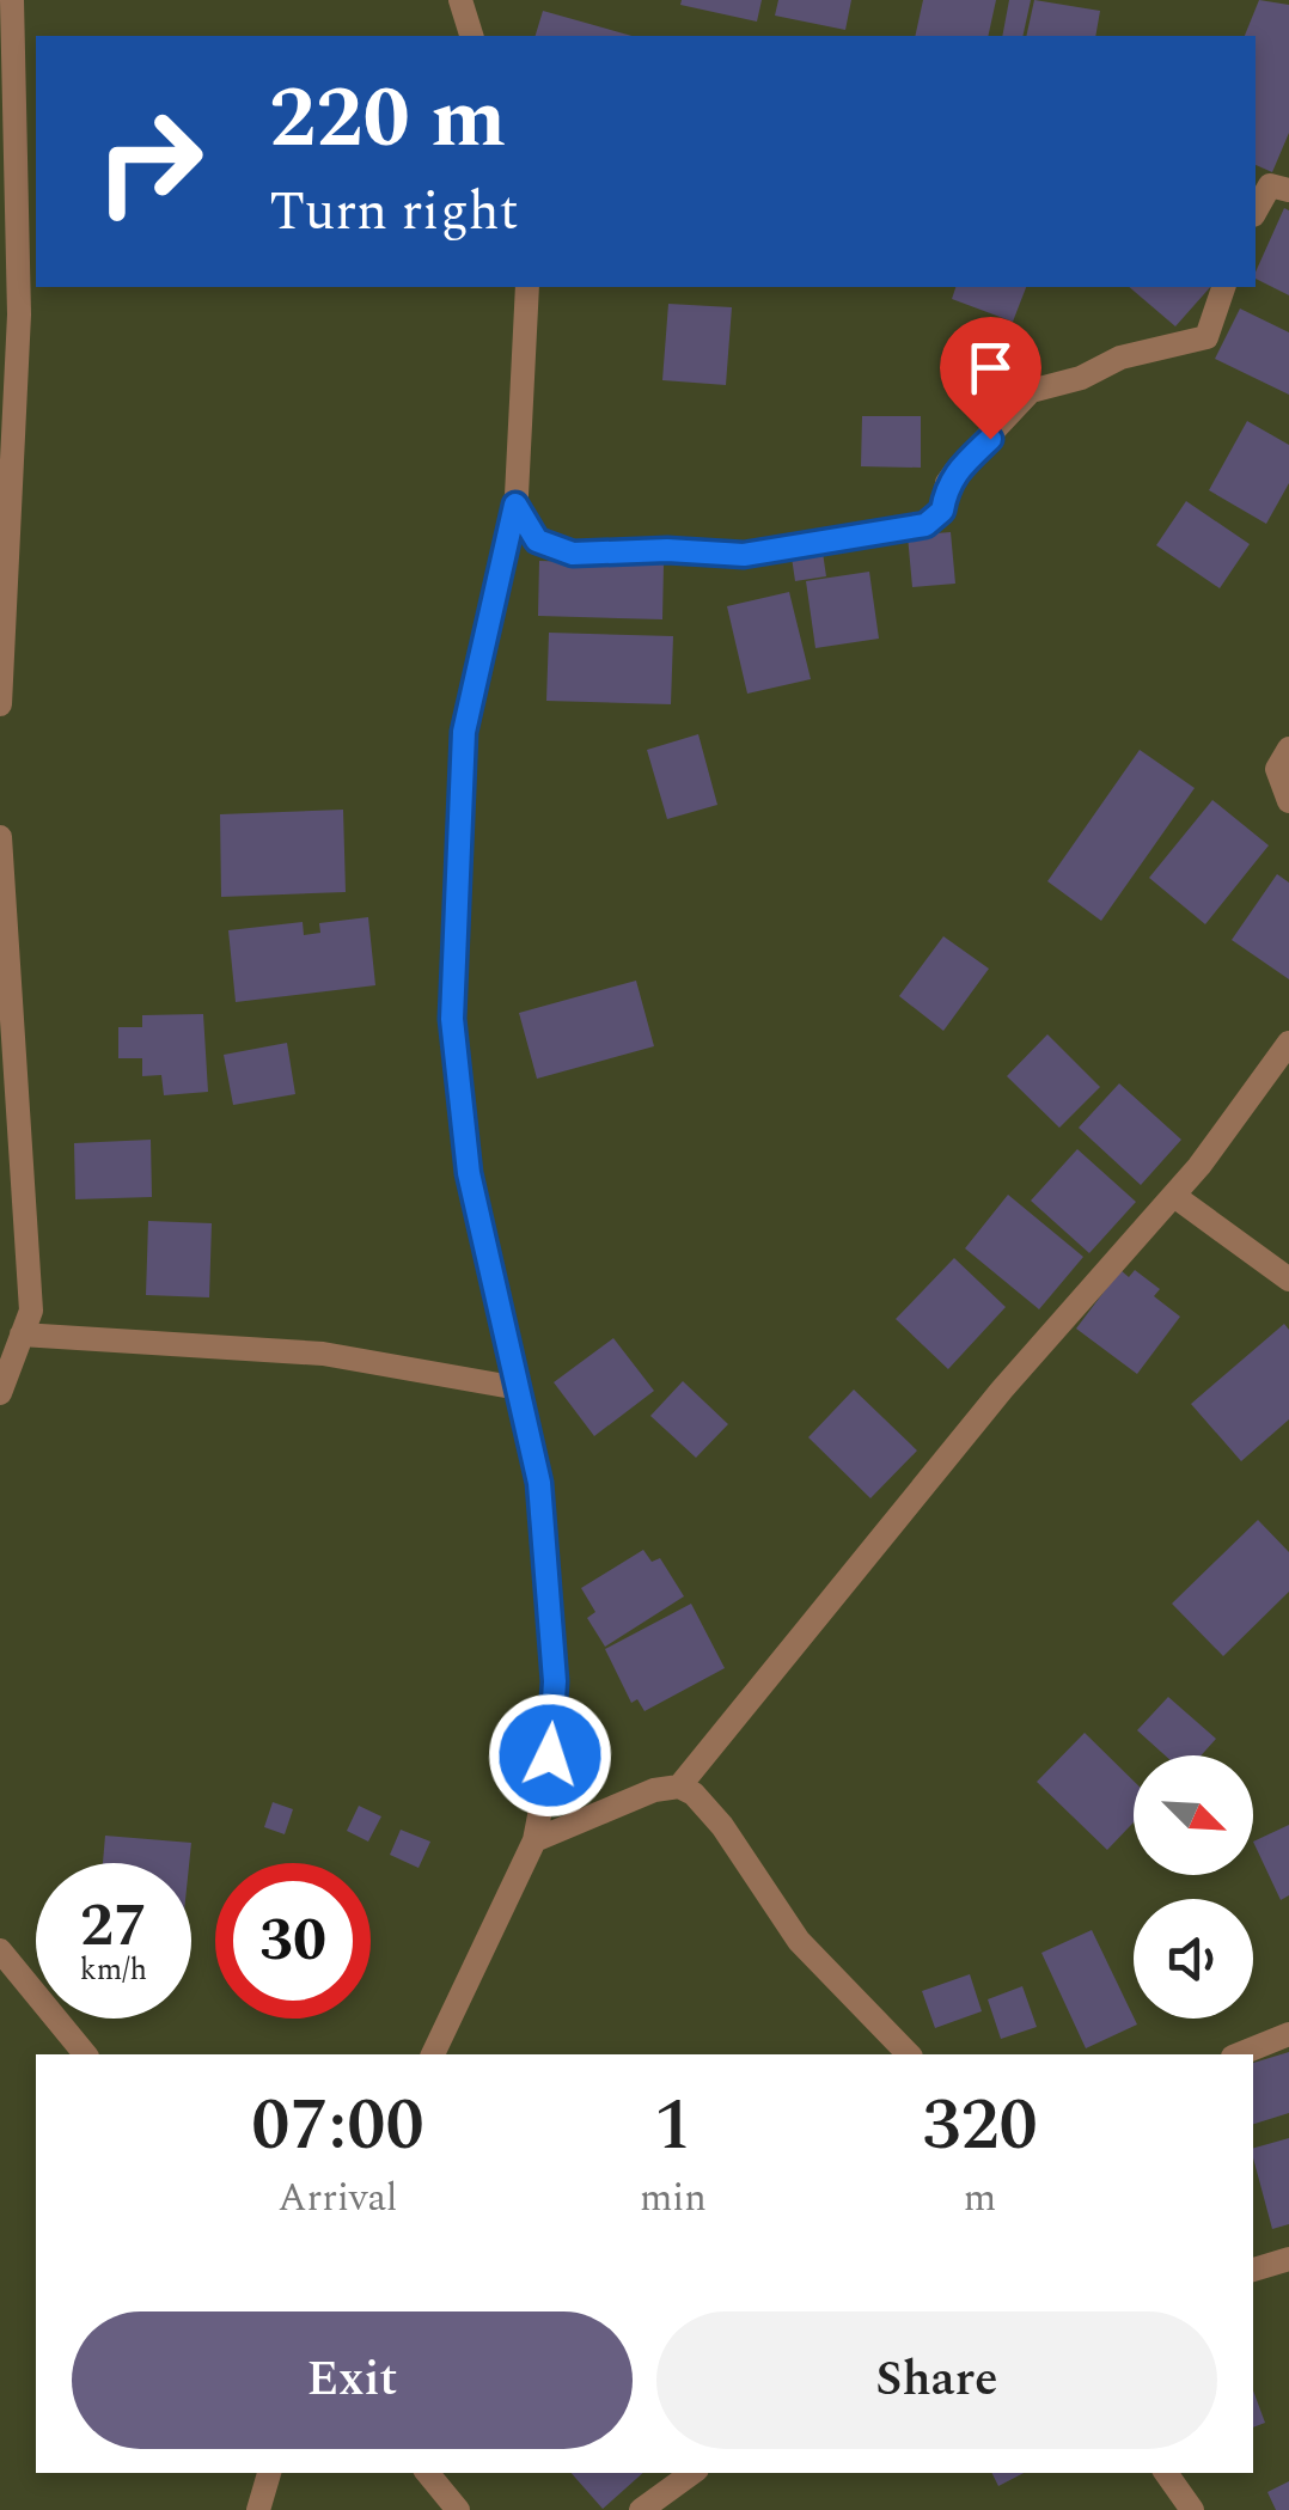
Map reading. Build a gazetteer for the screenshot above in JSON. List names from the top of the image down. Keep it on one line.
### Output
{"north":"bottom right","page":{"turn":["220 m","Turn right"],"speed":"27 km/h","limit":"30","eta":["07:00","Arrival","1","min","320","m"],"buttons":["Exit","Share"]}}
